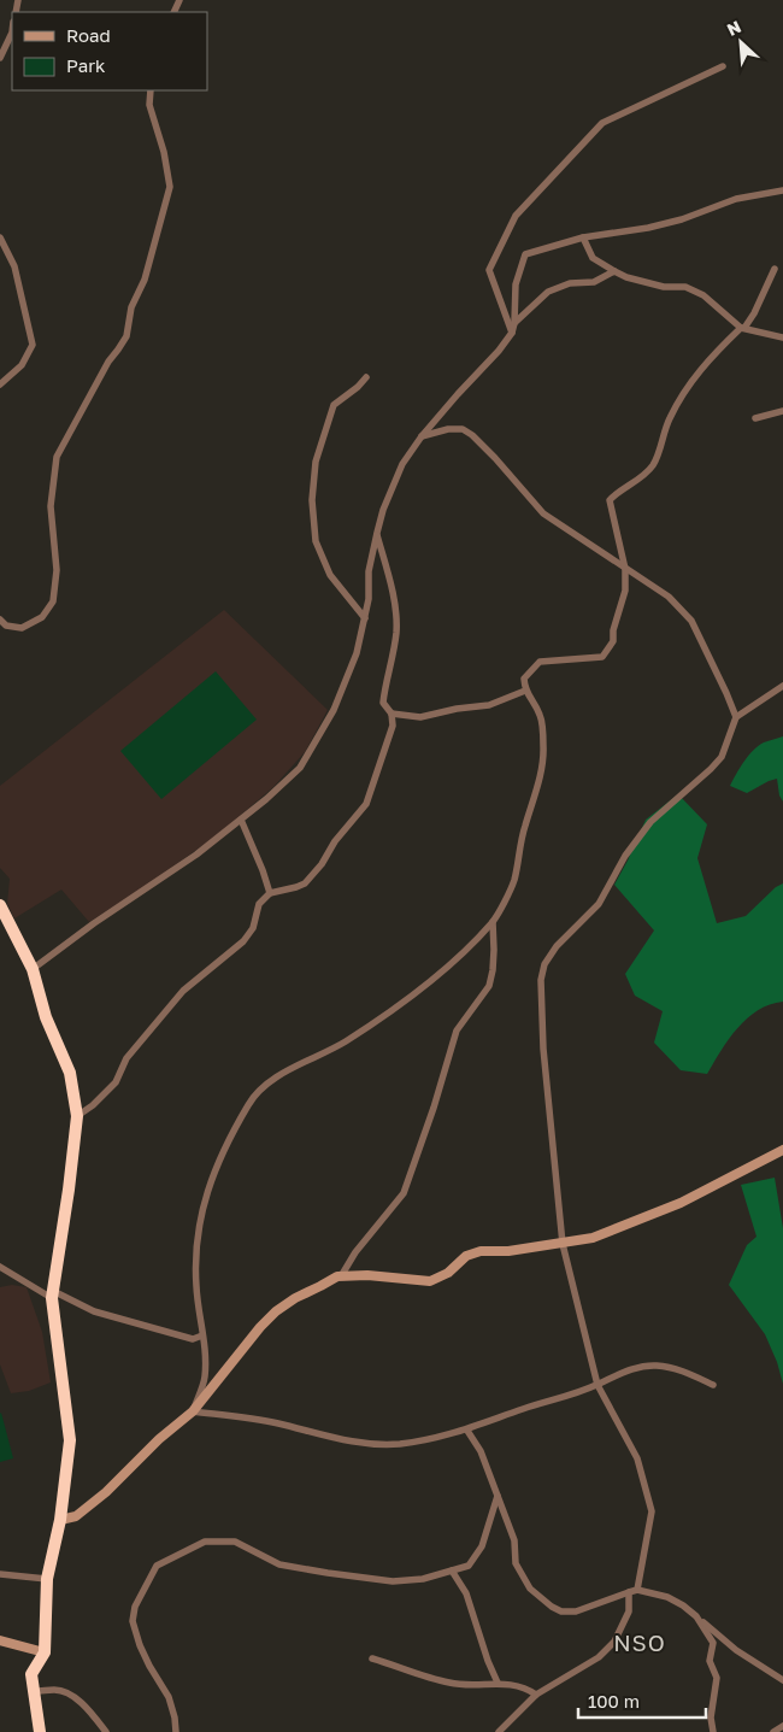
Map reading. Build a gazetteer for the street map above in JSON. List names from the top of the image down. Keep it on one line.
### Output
{"districts":["NSO"],"legend":["Road","Park"],"scale_bar":"100 m","north":"top left"}
